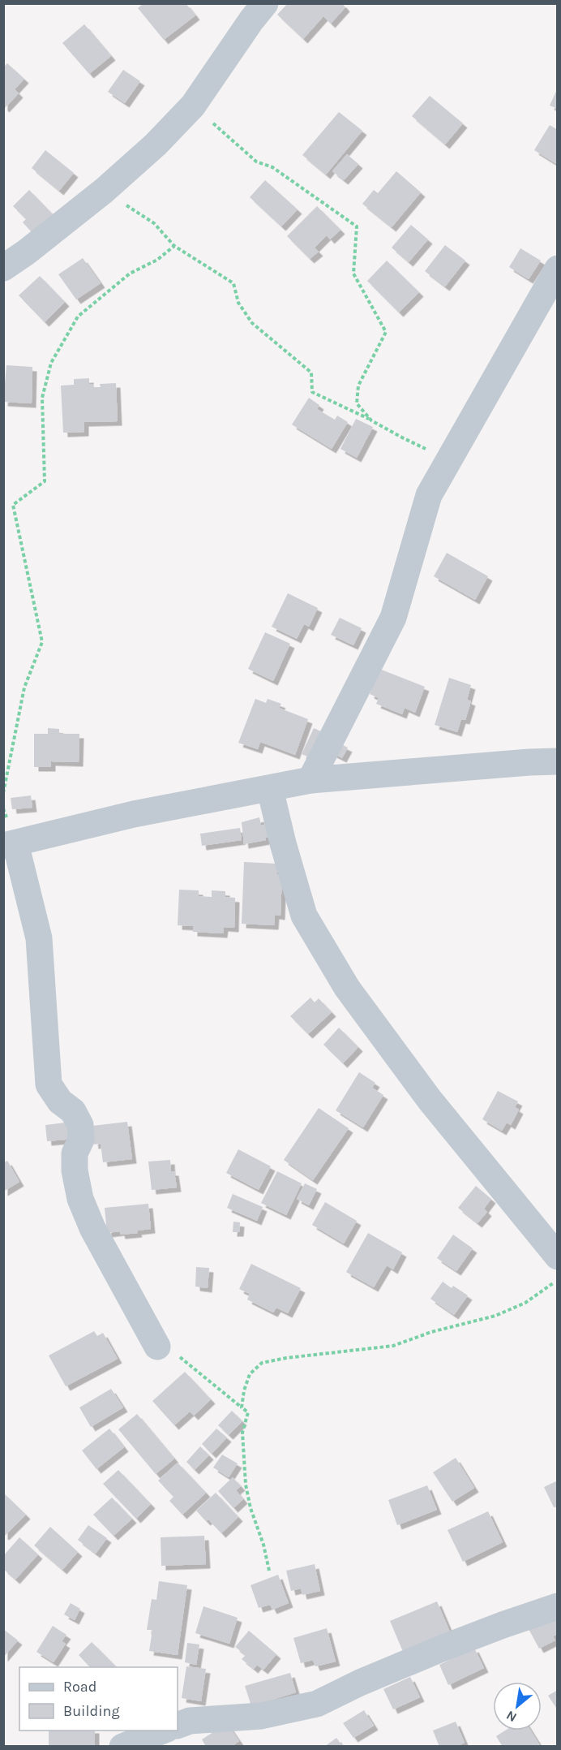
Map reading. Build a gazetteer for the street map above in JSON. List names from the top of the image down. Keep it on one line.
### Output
{"legend":["Road","Building"],"north":"bottom left"}
